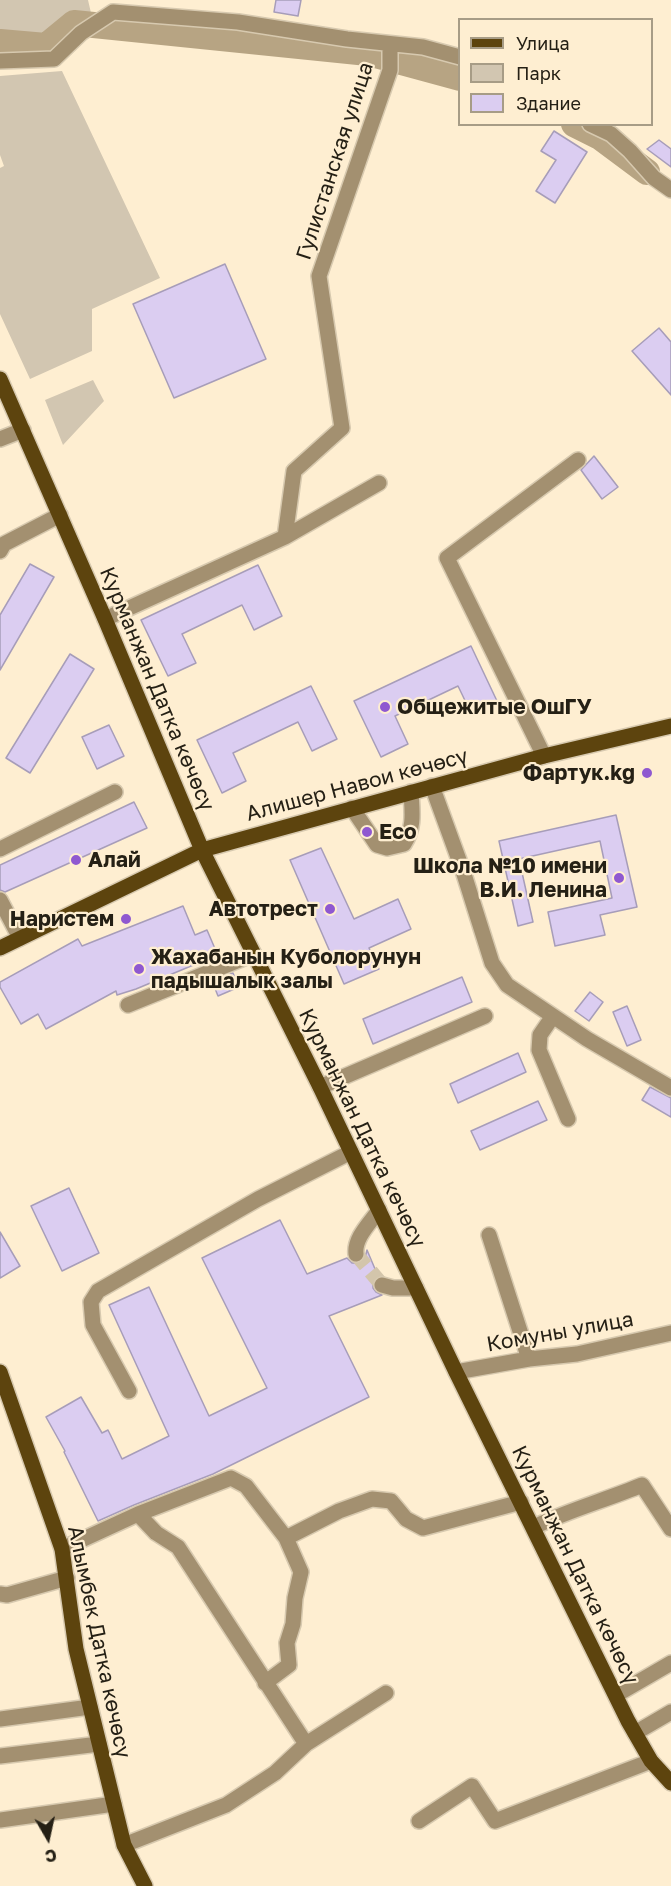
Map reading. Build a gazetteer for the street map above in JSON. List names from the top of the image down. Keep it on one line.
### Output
{"streets":{"main road":["Курманжан Датка көчөсү","Алишер Навои көчөсү","Алымбек Датка көчөсү"],"street":["Гулистанская улица","Комуны улица"]},"crossings":[["Курманжан Датка көчөсү","Алишер Навои көчөсү"],["Курманжан Датка көчөсү","Комуны улица"]],"places":["Общежитые ОшГУ","Фартук.kg","Есо","Алай","Школа №10 имени В.И. Ленина","Автотрест","Наристем","Жахабанын Куболорунун падышалык залы"],"legend":["Улица","Парк","Здание"],"north":"bottom"}
